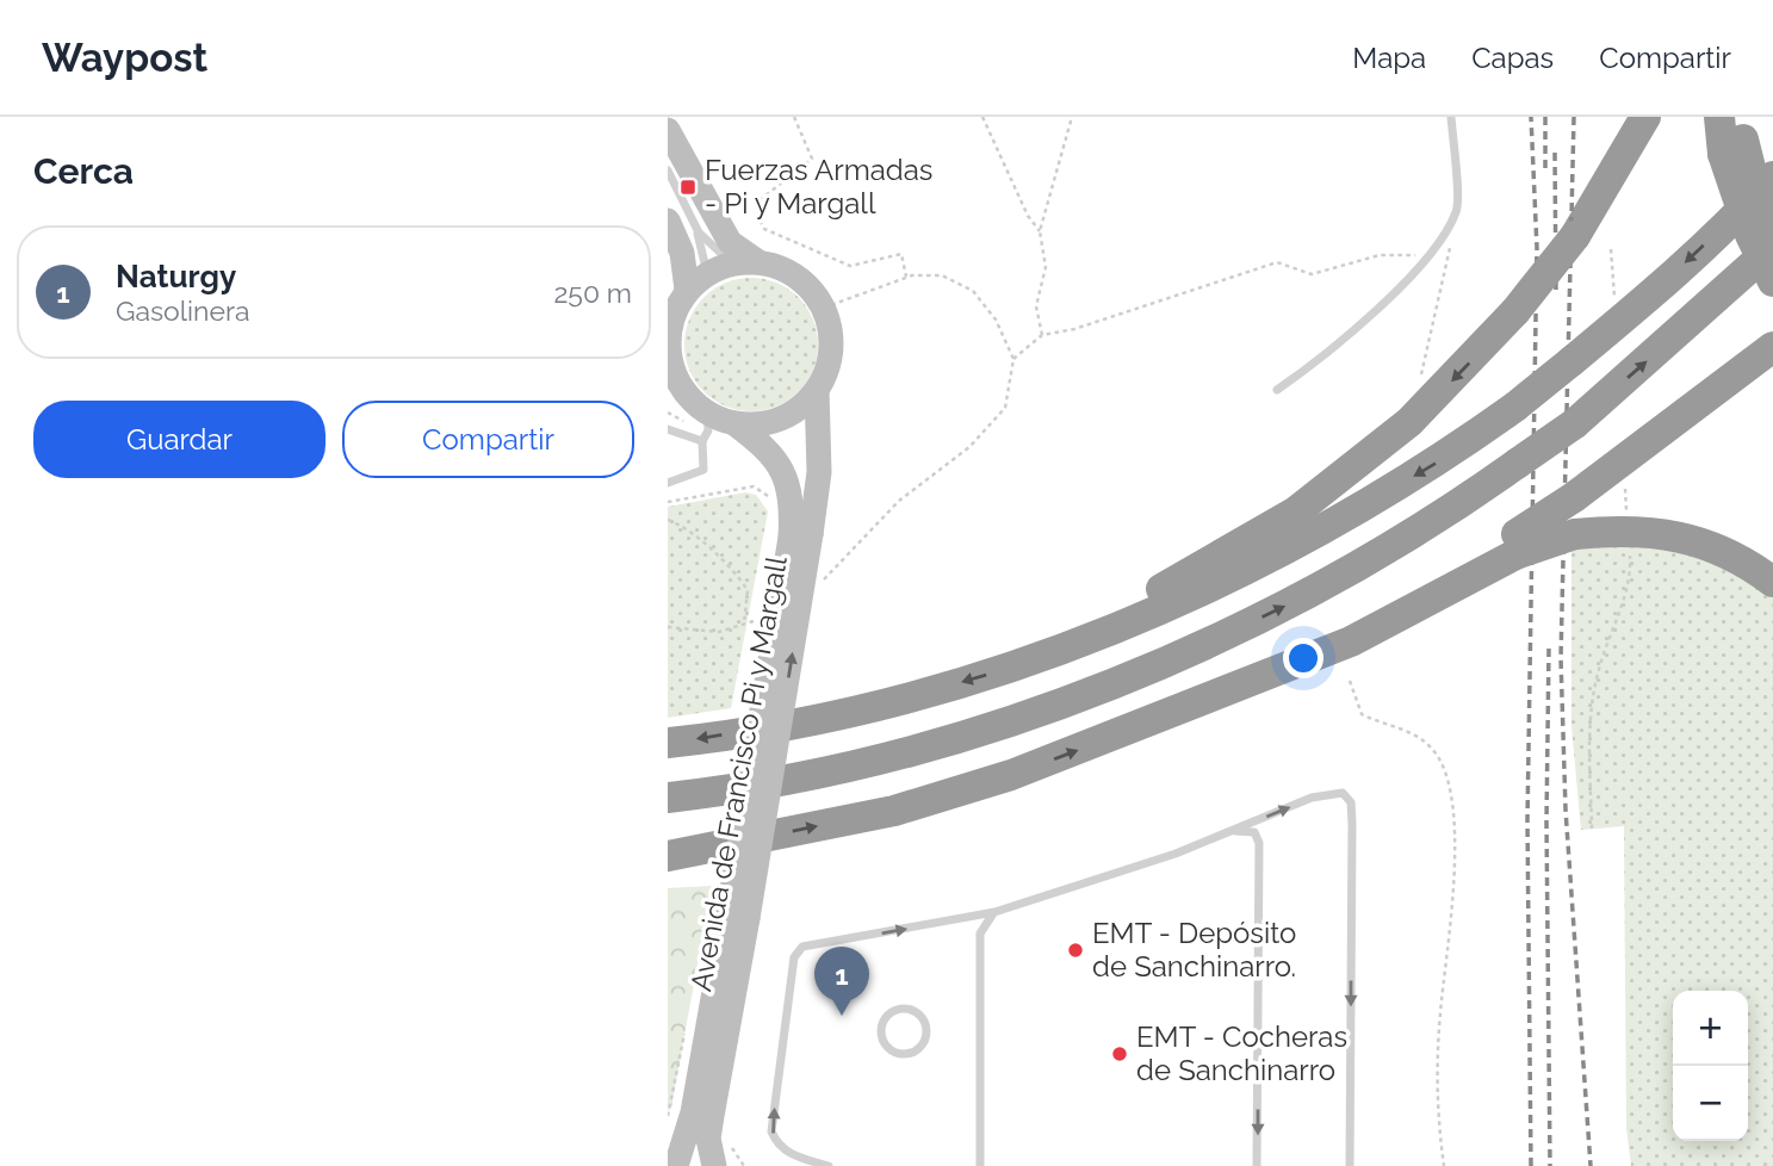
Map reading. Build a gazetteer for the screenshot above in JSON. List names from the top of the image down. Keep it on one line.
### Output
{"streets":{"street":["Avenida de Francisco Pi y Margall"]},"places":{"transit":["Fuerzas Armadas - Pi y Margall"],"other":["EMT - Depósito de Sanchinarro.","EMT - Cocheras de Sanchinarro"]},"page":{"header":"Waypost","nav":["Mapa","Capas","Compartir"],"heading":"Cerca","list":[{"mark":"1","name":"Naturgy","note":"Gasolinera","value":"250 m"}],"buttons":["Guardar","Compartir"],"pins":"1","map_buttons":["+","−"]}}
